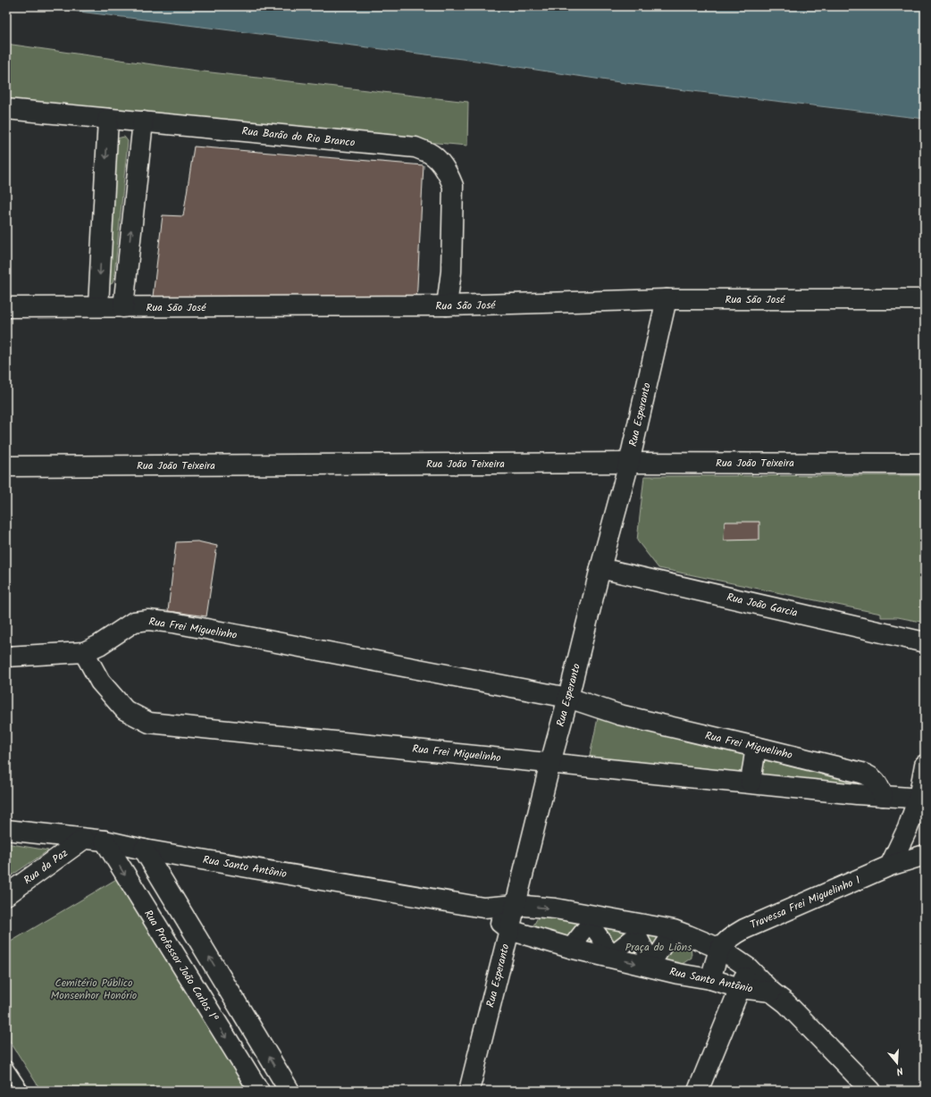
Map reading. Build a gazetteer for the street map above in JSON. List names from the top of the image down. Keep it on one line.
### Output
{"streets":{"street":["Rua Barão do Rio Branco","Rua São José","Rua Esperanto","Rua João Teixeira","Rua João Garcia","Rua Frei Miguelinho","Rua da Paz","Rua Santo Antônio","Travessa Frei Miguelinho 1","Rua Professor João Carlos 1ª"]},"crossings":[["Rua Barão do Rio Branco","Rua São José"],["Rua São José","Rua Esperanto"],["Rua Esperanto","Rua João Teixeira"],["Rua Esperanto","Rua João Garcia"],["Rua Esperanto","Rua Frei Miguelinho"],["Rua Esperanto","Rua Santo Antônio"],["Rua da Paz","Rua Santo Antônio"],["Rua Santo Antônio","Travessa Frei Miguelinho 1"],["Rua Santo Antônio","Rua Professor João Carlos 1ª"]],"parks":["Praça do Lions","Cemitério Público Monsenhor Honório"],"north":"bottom"}
